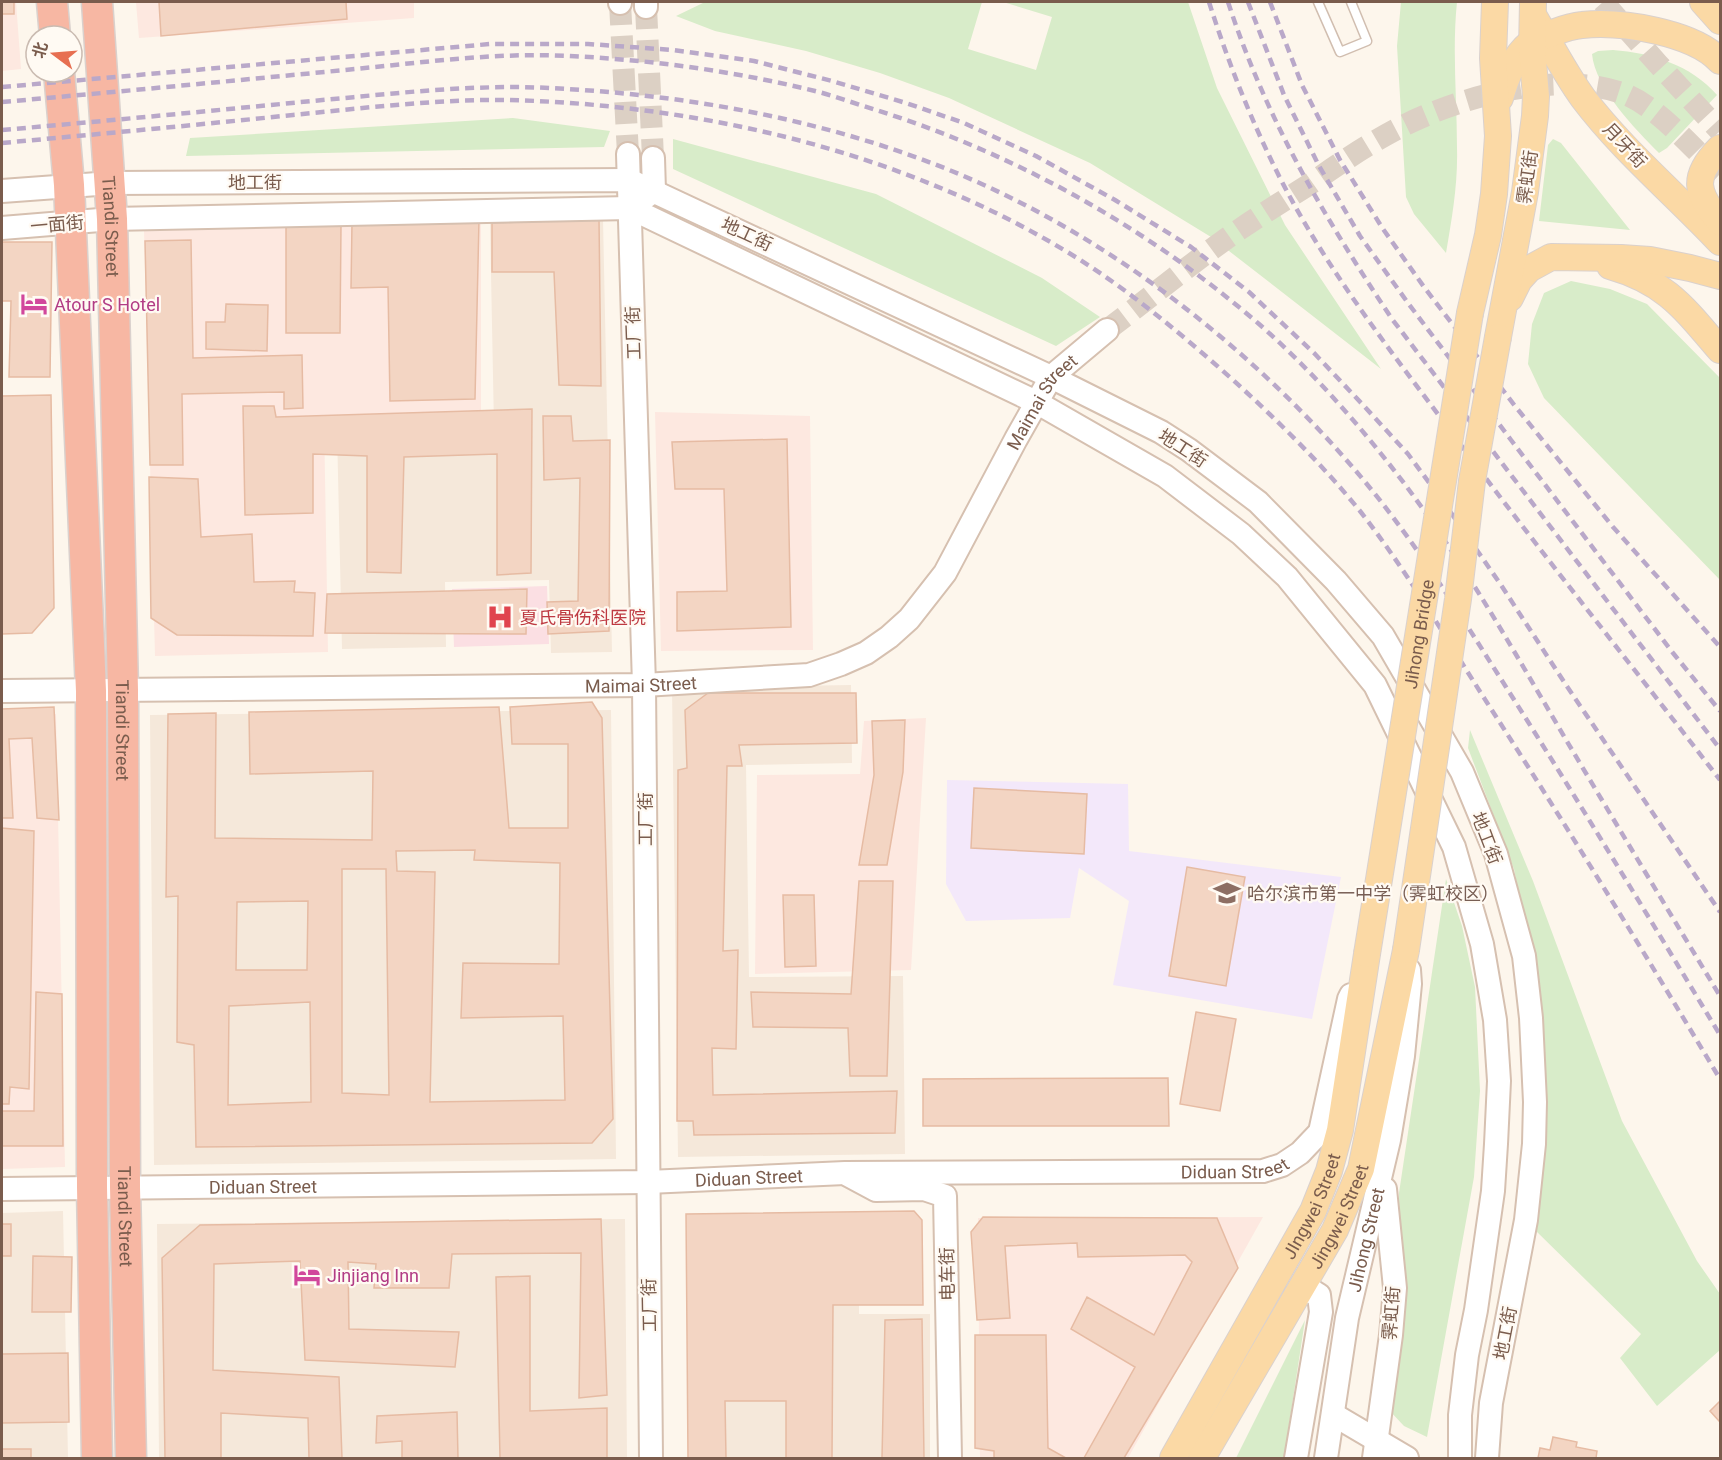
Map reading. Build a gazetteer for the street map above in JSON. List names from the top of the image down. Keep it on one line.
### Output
{"streets":{"highway":["Tiandi Street"],"main road":["月牙街","霁虹街","地工街","一面街","工厂街","Maimai Street","Jihong Bridge","Diduan Street","Jingwei Street","Jihong Street","电车街"]},"crossings":[["月牙街","霁虹街"],["霁虹街","Jihong Bridge"],["霁虹街","Jihong Street"],["地工街","一面街"],["地工街","Tiandi Street"],["地工街","工厂街"],["地工街","Maimai Street"],["一面街","Tiandi Street"],["Tiandi Street","Maimai Street"],["Tiandi Street","Diduan Street"],["工厂街","Maimai Street"],["工厂街","Diduan Street"],["Jihong Bridge","Diduan Street"],["Jihong Bridge","Jingwei Street"],["Jihong Bridge","Jihong Street"],["Diduan Street","Jingwei Street"],["Diduan Street","电车街"],["Jingwei Street","Jihong Street"]],"places":{"hotel":["Atour S Hotel","Jinjiang Inn"],"hospital":["夏氏骨伤科医院"],"school or university":["哈尔滨市第一中学（霁虹校区）"]},"north":"left"}
